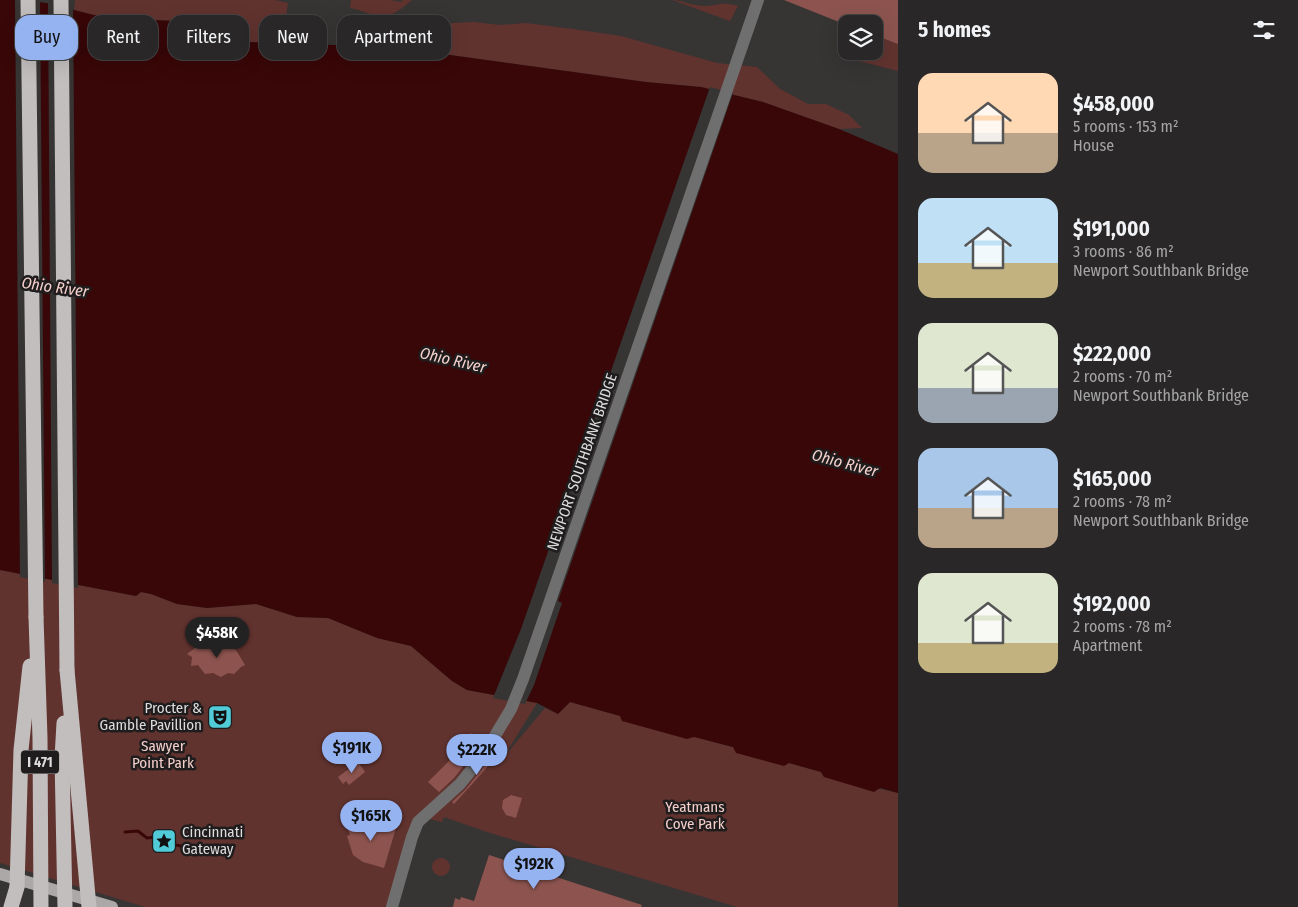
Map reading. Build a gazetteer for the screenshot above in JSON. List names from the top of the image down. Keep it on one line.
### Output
{"streets":{"highway":["I 471"],"street":["NEWPORT SOUTHBANK BRIDGE"]},"water":["Ohio River"],"parks":["Sawyer Point Park","Yeatmans Cove Park"],"places":{"theatre":["Procter & Gamble Pavillion"],"place":["Cincinnati Gateway"]},"page":{"heading":"5 homes","chip":["Buy","Rent","Filters","New","Apartment"],"list":[{"name":"$458,000","note":"5 rooms · 153 m² · House"},{"name":"$191,000","note":"3 rooms · 86 m² · Newport Southbank Bridge"},{"name":"$222,000","note":"2 rooms · 70 m² · Newport Southbank Bridge"},{"name":"$165,000","note":"2 rooms · 78 m² · Newport Southbank Bridge"},{"name":"$192,000","note":"2 rooms · 78 m² · Apartment"}],"price":["$458K","$191K","$222K","$165K","$192K"]}}
